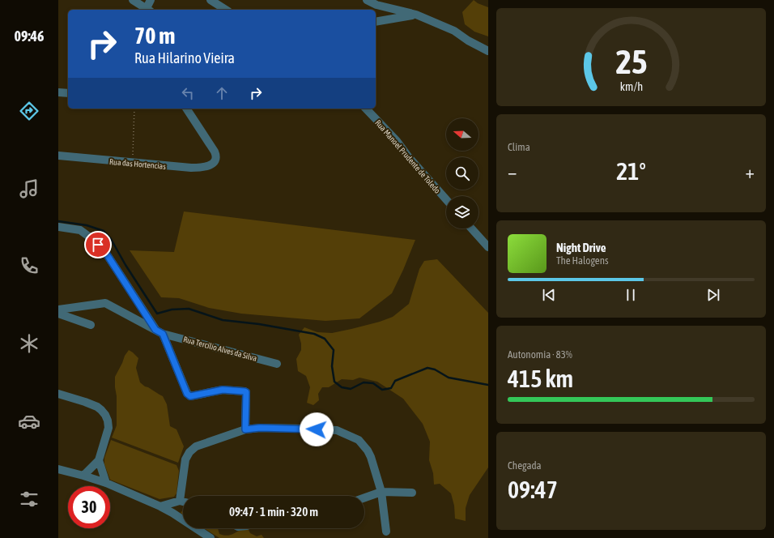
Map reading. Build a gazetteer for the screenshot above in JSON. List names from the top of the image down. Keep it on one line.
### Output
{"streets":{"street":["Rua Manoel Prudente de Toledo","Rua das Hortencias","Rua Tercílio Alves da Silva"]},"north":"left","page":{"tabs":"09:46","turn":["70 m","Rua Hilarino Vieira"],"tile":["Clima",["Autonomia · 83%","415 km"],["Chegada","09:47"]],"heat":["−","21°","+"],"song":["Night Drive","The Halogens"],"limit":"30","trip":"09:47 · 1 min · 320 m","gauge":["25","km/h"]}}
